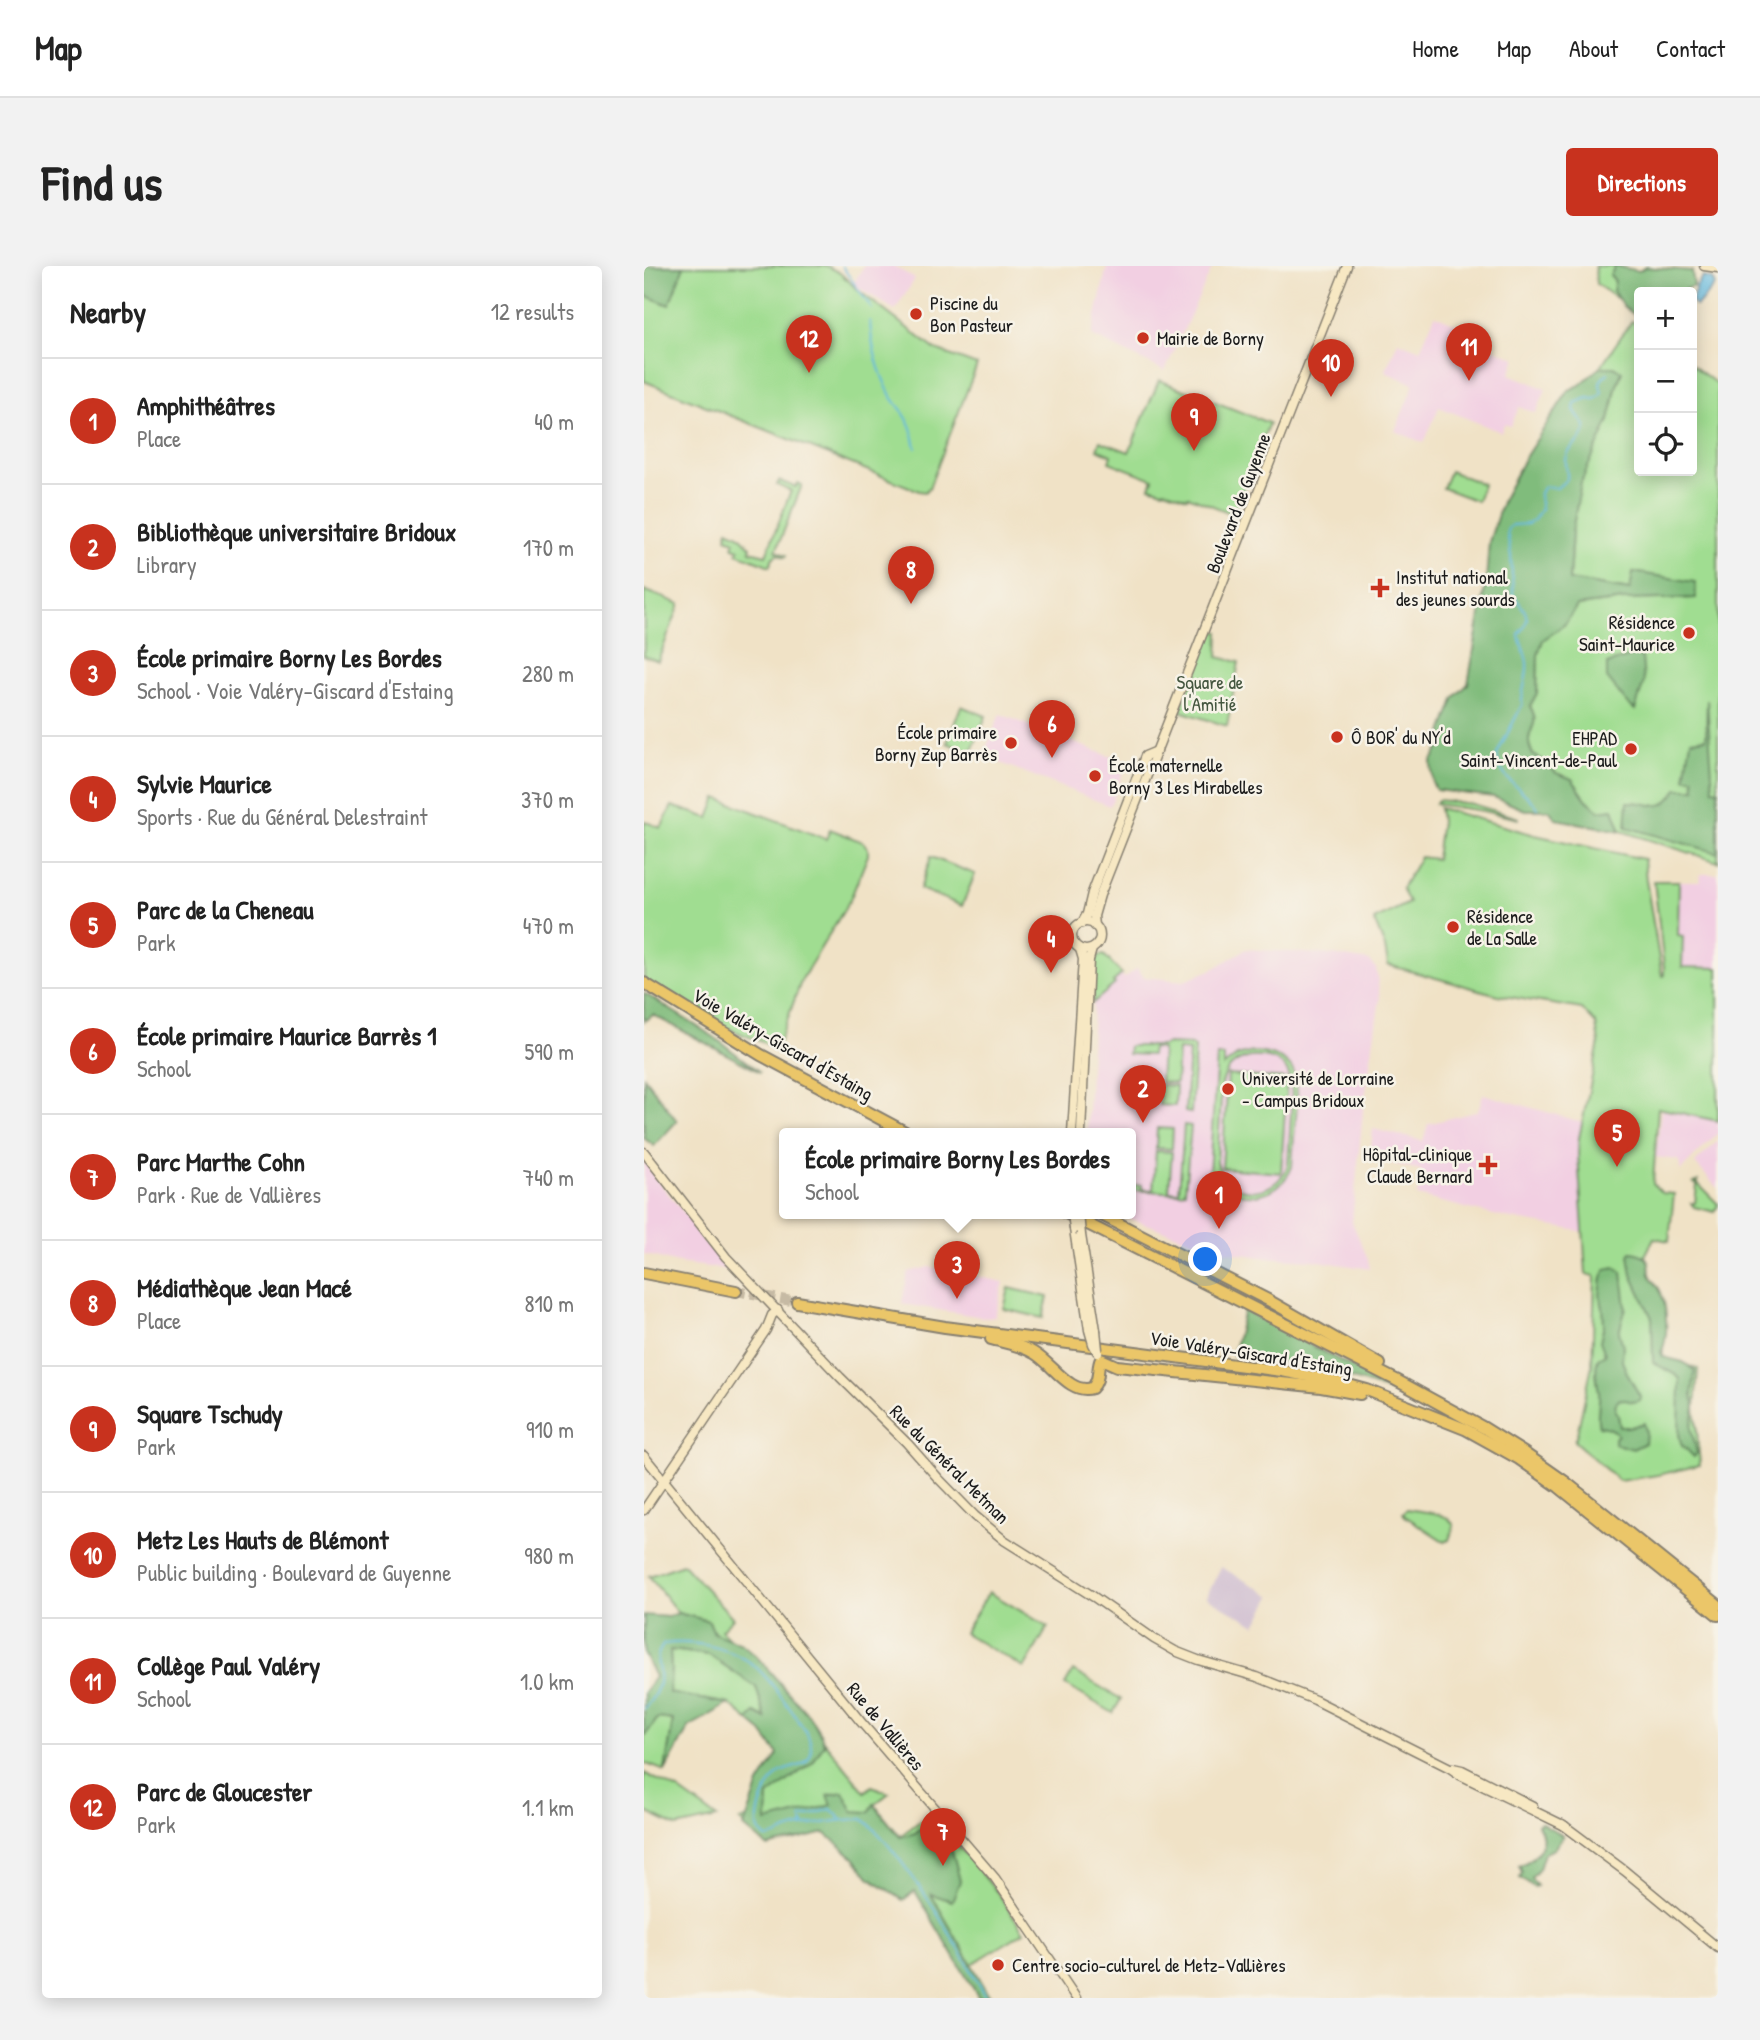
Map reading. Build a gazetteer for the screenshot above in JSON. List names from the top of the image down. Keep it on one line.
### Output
{"streets":{"highway":["Voie Valéry-Giscard d'Estaing"],"main road":["Boulevard de Guyenne","Rue du Général Metman","Rue de Vallières"]},"parks":["Square de l'Amitié"],"places":{"other":["Piscine du Bon Pasteur","Mairie de Borny","Résidence Saint-Maurice","Ô BOR' du NY'd","École primaire Borny Zup Barrès","EHPAD Saint-Vincent-de-Paul","École maternelle Borny 3 Les Mirabelles","Résidence de La Salle","Université de Lorraine - Campus Bridoux","Centre socio-culturel de Metz-Vallières"],"health":["Institut national des jeunes sourds","Hôpital-clinique Claude Bernard"]},"page":{"header":"Map","nav":["Home","Map","About","Contact"],"buttons":"Directions","title":"Find us","heading":["Nearby","12 results"],"map_buttons":["+","−"],"pins":["12","11","10","9","8","6","4","2","5","1","3","7"],"list":[{"mark":"1","name":"Amphithéâtres","note":"Place","value":"40 m"},{"mark":"2","name":"Bibliothèque universitaire Bridoux","note":"Library","value":"170 m"},{"mark":"3","name":"École primaire Borny Les Bordes","note":"School · Voie Valéry-Giscard d'Estaing","value":"280 m"},{"mark":"4","name":"Sylvie Maurice","note":"Sports · Rue du Général Delestraint","value":"370 m"},{"mark":"5","name":"Parc de la Cheneau","note":"Park","value":"470 m"},{"mark":"6","name":"École primaire Maurice Barrès 1","note":"School","value":"590 m"},{"mark":"7","name":"Parc Marthe Cohn","note":"Park · Rue de Vallières","value":"740 m"},{"mark":"8","name":"Médiathèque Jean Macé","note":"Place","value":"810 m"},{"mark":"9","name":"Square Tschudy","note":"Park","value":"910 m"},{"mark":"10","name":"Metz Les Hauts de Blémont","note":"Public building · Boulevard de Guyenne","value":"980 m"},{"mark":"11","name":"Collège Paul Valéry","note":"School","value":"1.0 km"},{"mark":"12","name":"Parc de Gloucester","note":"Park","value":"1.1 km"}],"popup":["École primaire Borny Les Bordes","School"]}}
